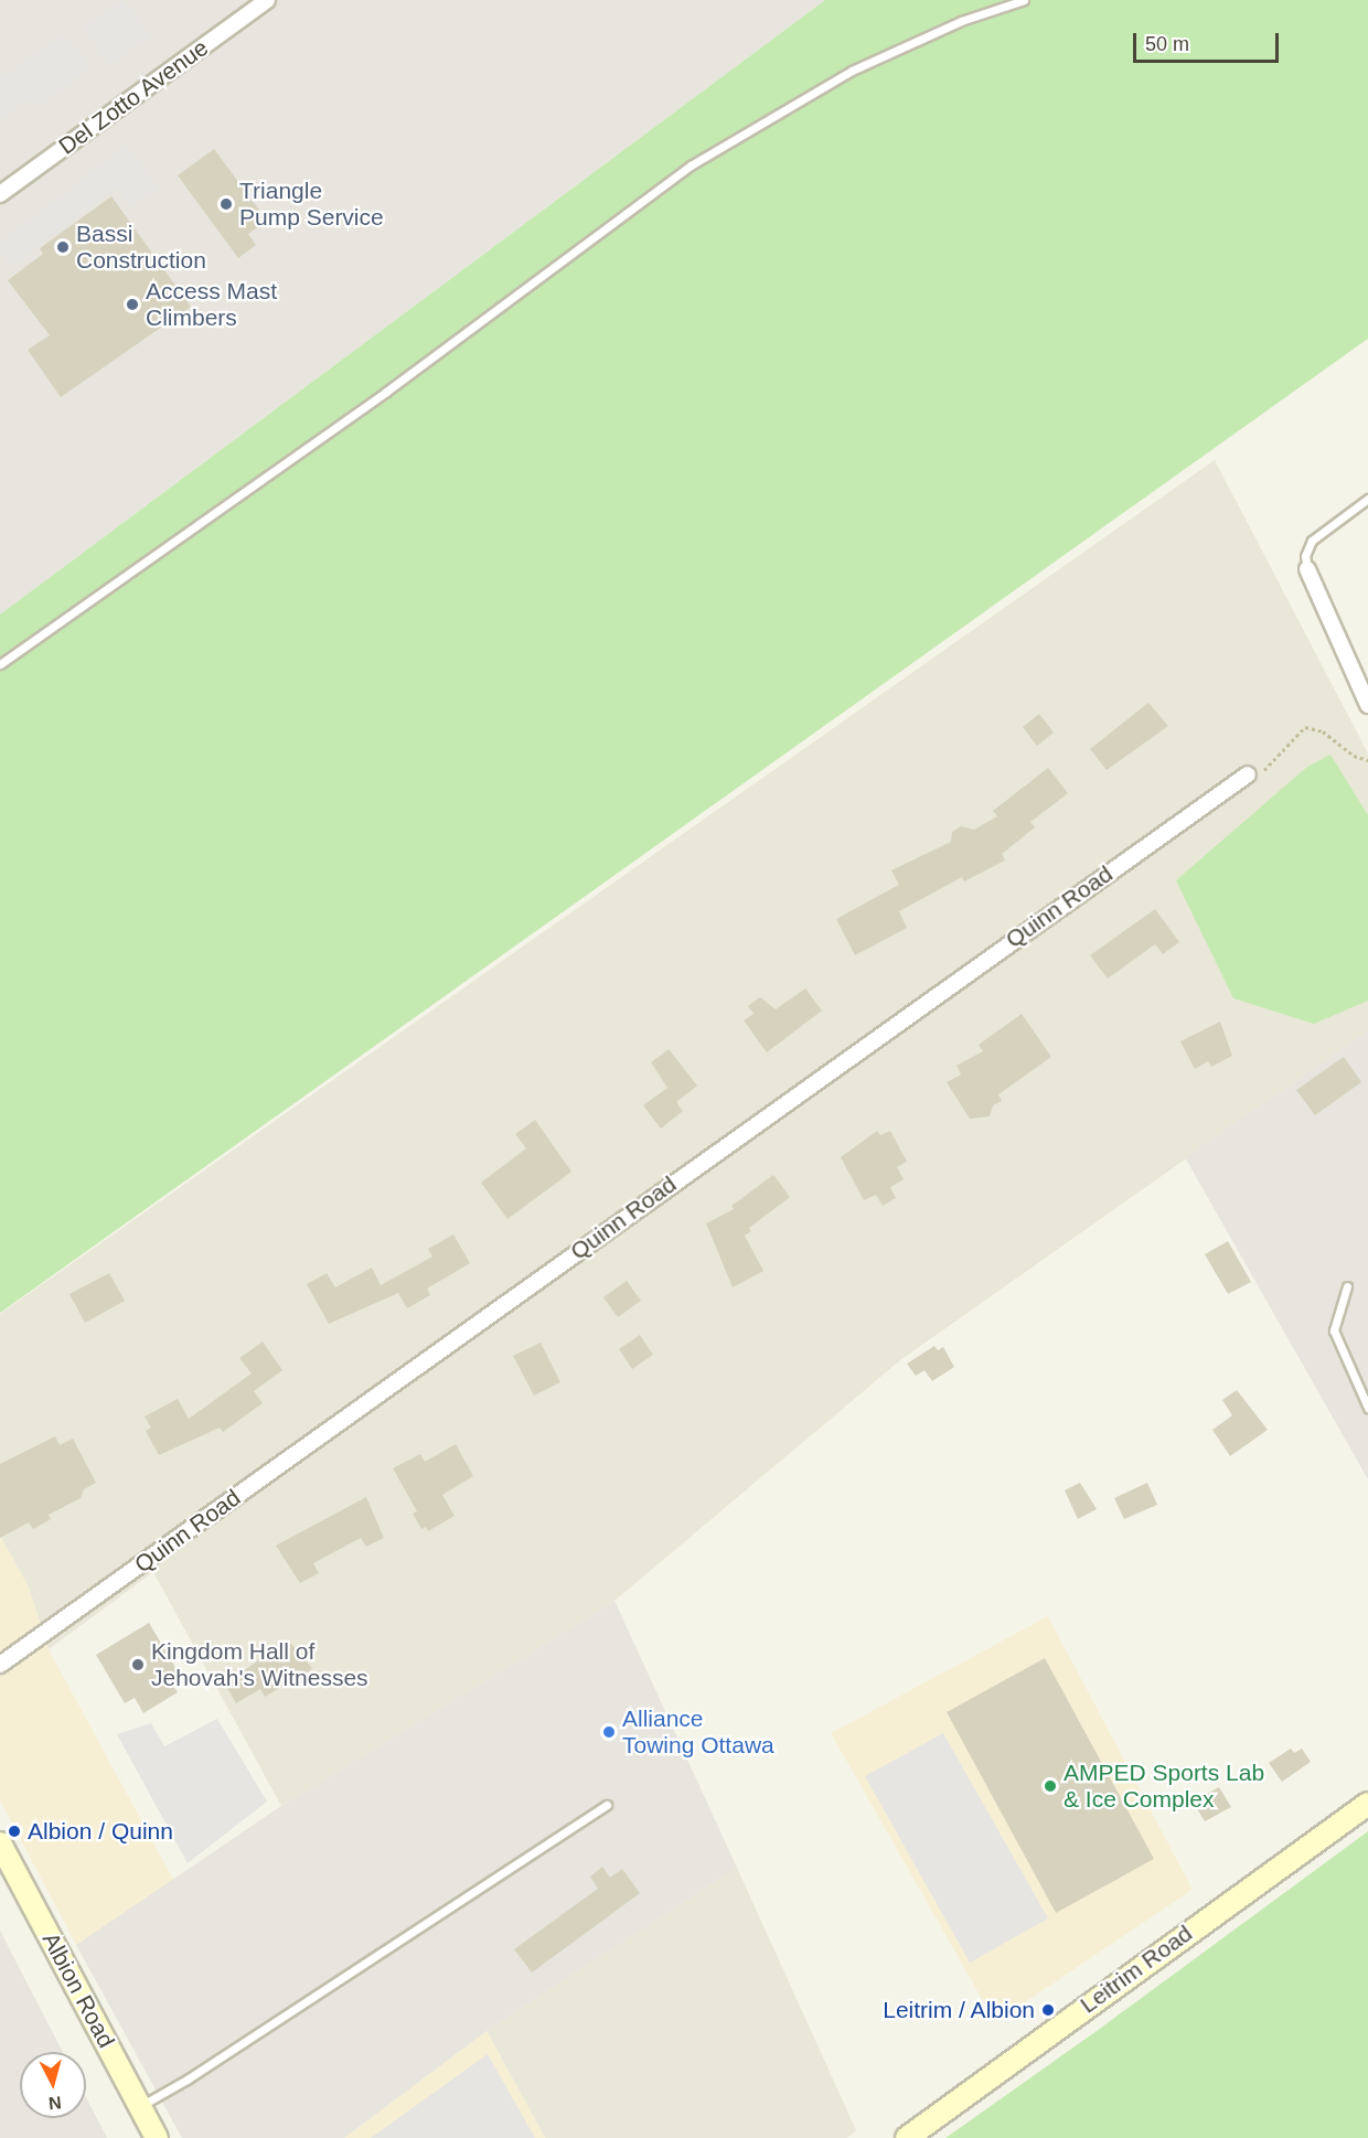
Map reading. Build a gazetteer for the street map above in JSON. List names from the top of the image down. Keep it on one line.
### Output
{"streets":{"main road":["Leitrim Road","Albion Road"],"street":["Del Zotto Avenue","Quinn Road"]},"places":["Triangle Pump Service","Bassi Construction","Access Mast Climbers","Kingdom Hall of Jehovah's Witnesses","Alliance Towing Ottawa","AMPED Sports Lab & Ice Complex","Albion / Quinn","Leitrim / Albion"],"scale_bar":"50 m","north":"bottom"}
